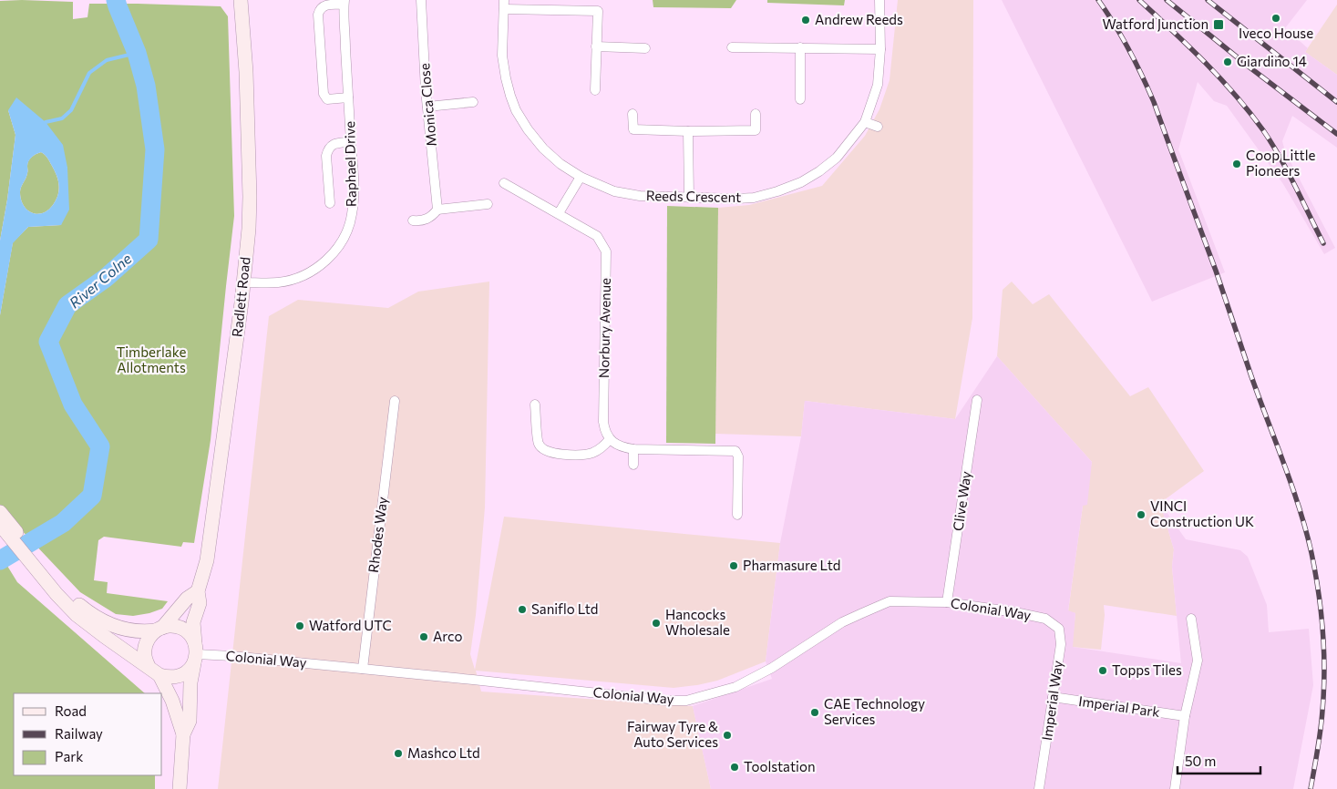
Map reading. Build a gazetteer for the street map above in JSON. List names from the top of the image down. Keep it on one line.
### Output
{"streets":{"street":["Monica Close","Raphael Drive","Reeds Crescent","Radlett Road","Norbury Avenue","Clive Way","Rhodes Way","Colonial Way","Imperial Way","Imperial Park"]},"crossings":[["Raphael Drive","Radlett Road"],["Radlett Road","Colonial Way"],["Clive Way","Colonial Way"],["Rhodes Way","Colonial Way"],["Colonial Way","Imperial Way"],["Imperial Way","Imperial Park"]],"water":["River Colne"],"parks":["Timberlake Allotments"],"places":{"other":["Iveco House","Andrew Reeds","Giardino 14","Coop Little Pioneers","VINCI Construction UK","Pharmasure Ltd","Saniflo Ltd","Hancocks Wholesale","Watford UTC","Arco","Topps Tiles","CAE Technology Services","Fairway Tyre & Auto Services","Mashco Ltd","Toolstation"],"transit":["Watford Junction"]},"legend":["Road","Railway","Park"],"scale_bar":"50 m"}
